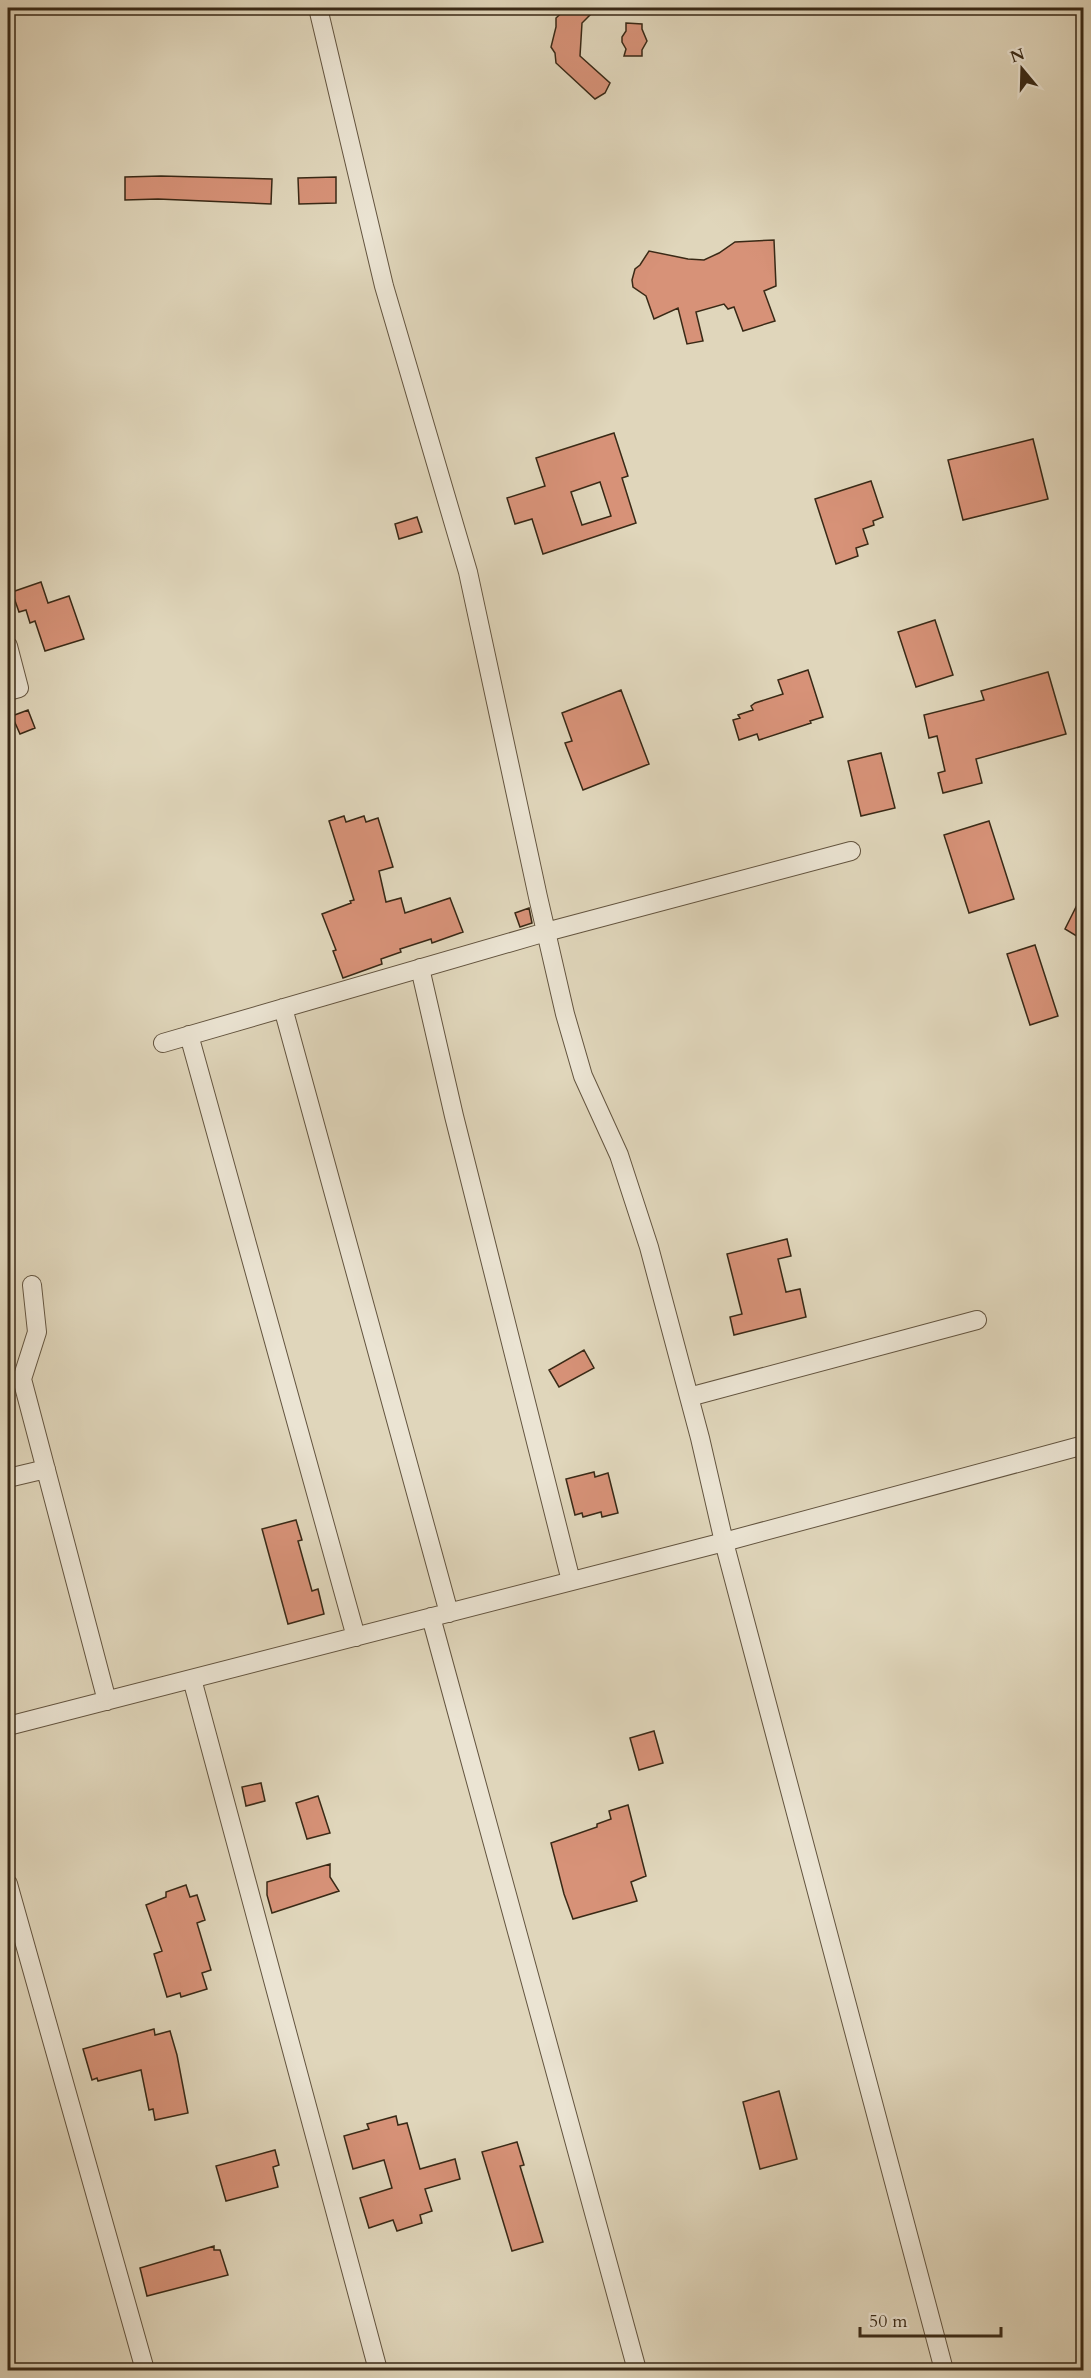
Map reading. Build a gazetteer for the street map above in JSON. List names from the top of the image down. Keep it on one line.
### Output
{"scale_bar":"50 m","north":"top"}
